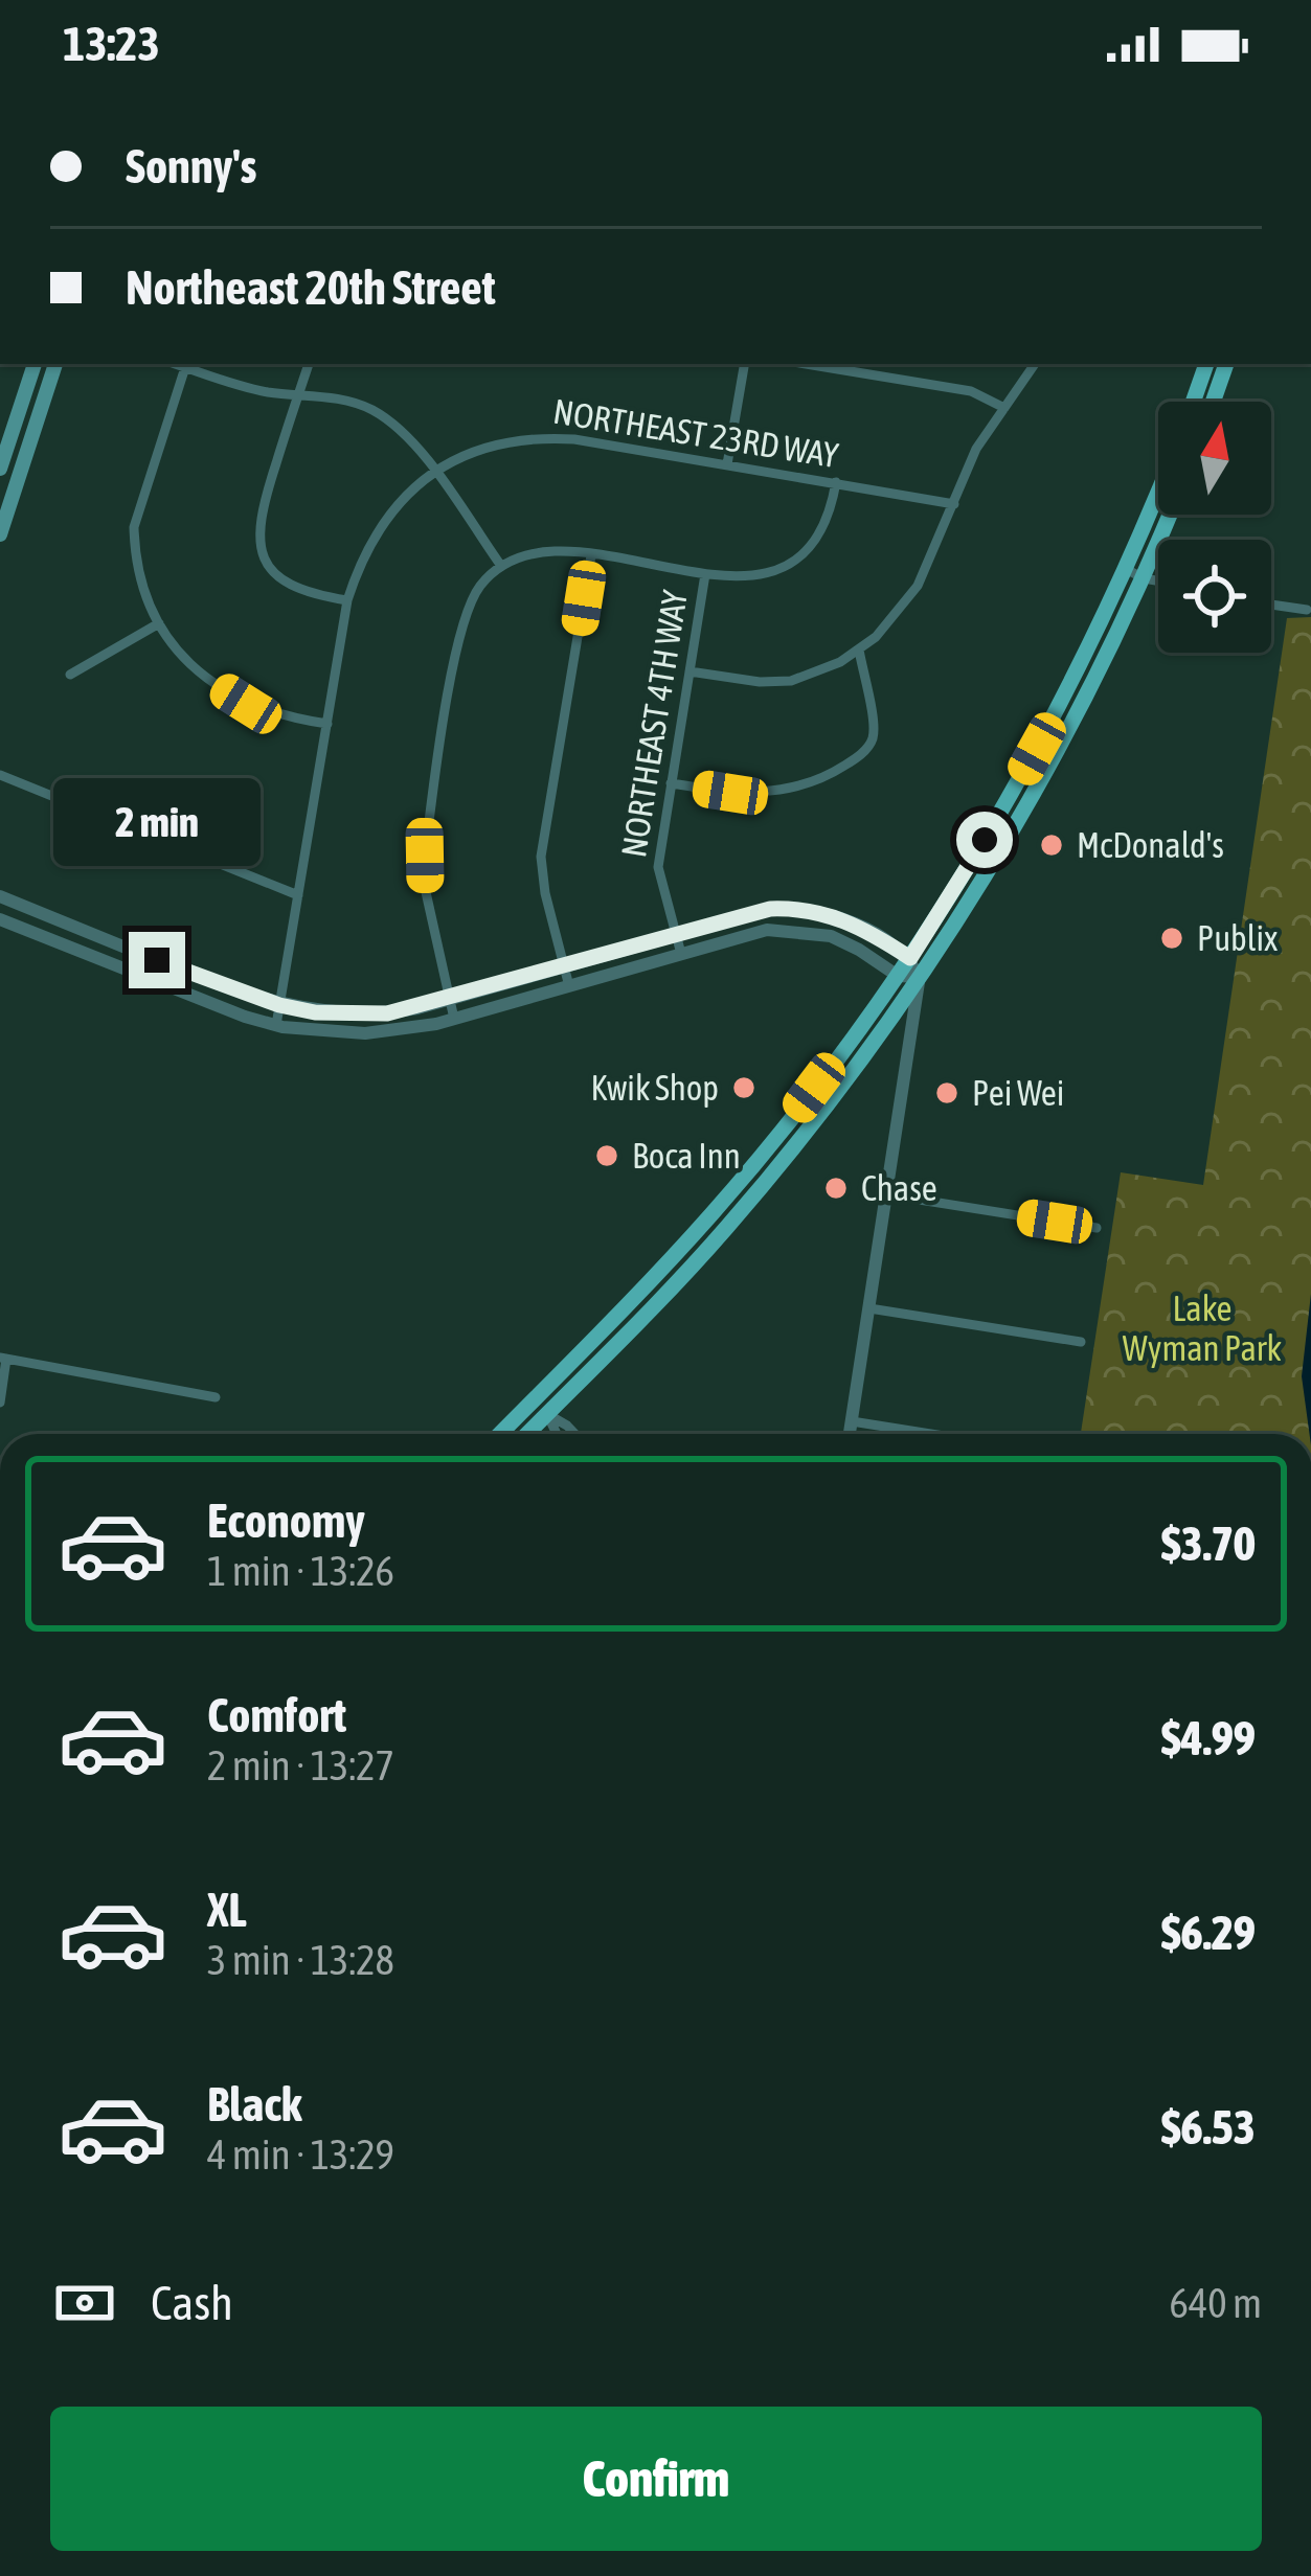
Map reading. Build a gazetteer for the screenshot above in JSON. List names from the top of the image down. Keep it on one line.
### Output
{"streets":{"street":["NORTHEAST 23RD WAY","NORTHEAST 4TH WAY"]},"parks":["Lake Wyman Park"],"places":["McDonald's","Publix","Kwik Shop","Pei Wei","Boca Inn","Chase"],"north":"top","page":{"status":"13:23","banner":["Sonny's","Northeast 20th Street"],"bubble":"2 min","list":[{"name":"Economy","note":"1 min · 13:26","value":"$3.70"},{"name":"Comfort","note":"2 min · 13:27","value":"$4.99"},{"name":"XL","note":"3 min · 13:28","value":"$6.29"},{"name":"Black","note":"4 min · 13:29","value":"$6.53"}],"pay":["Cash","640 m"],"buttons":"Confirm"}}
